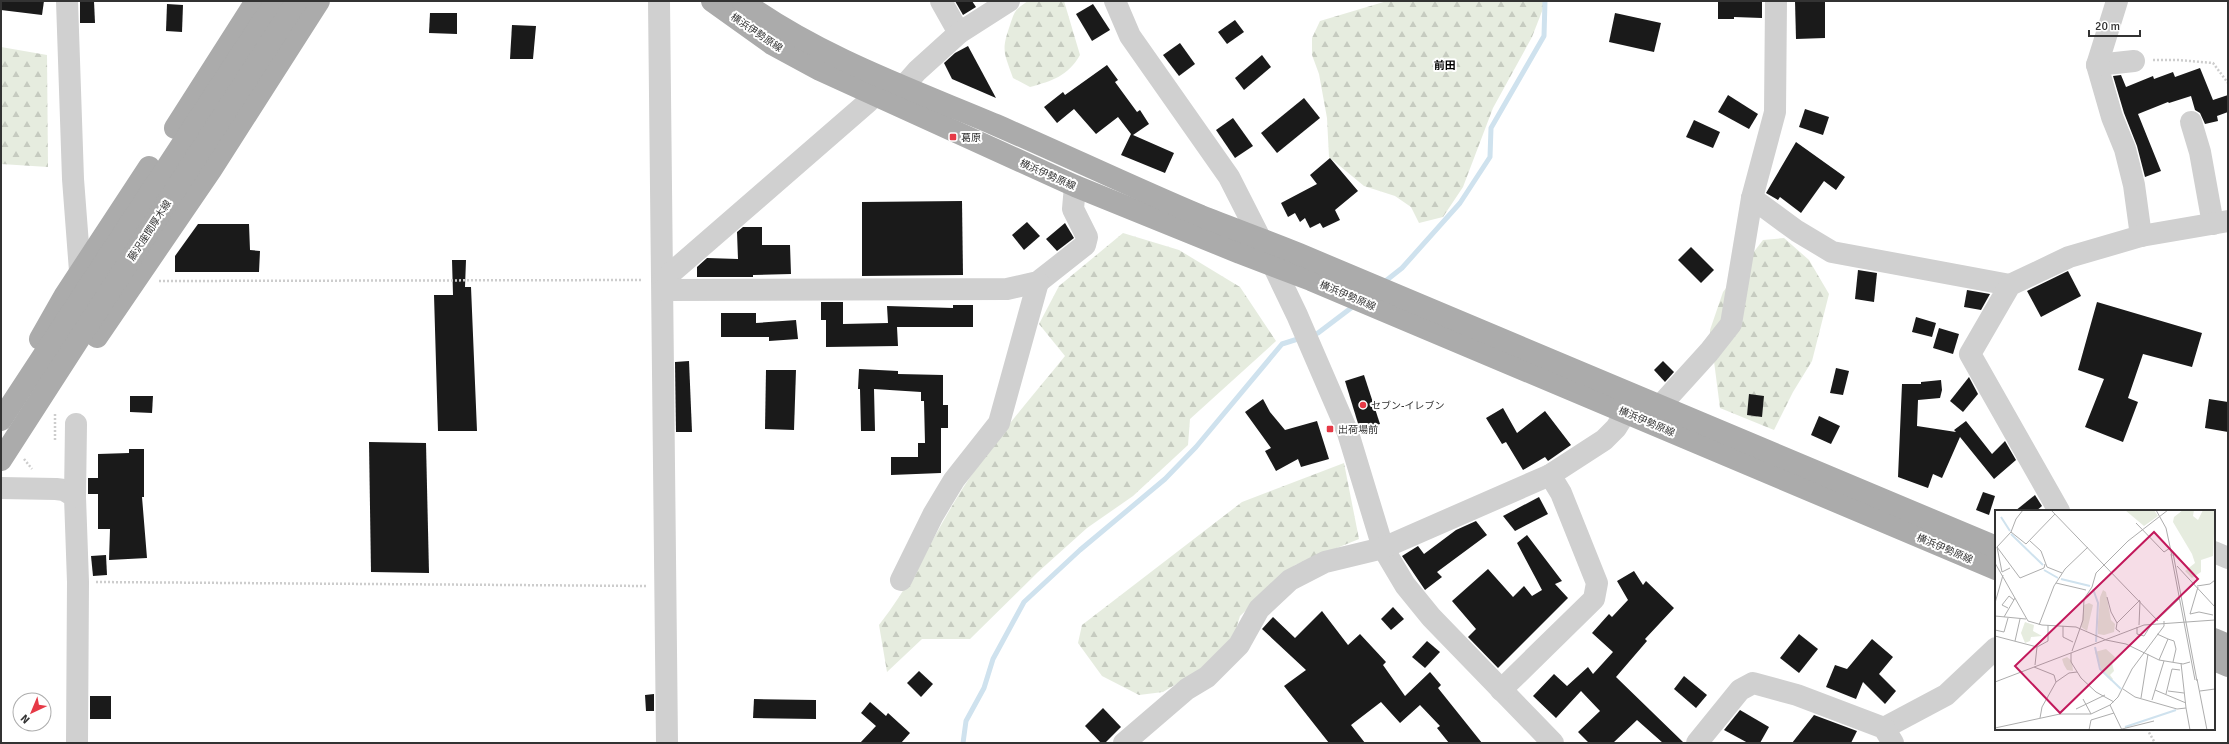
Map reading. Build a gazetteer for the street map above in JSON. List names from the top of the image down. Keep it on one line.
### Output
{"streets":{"main road":["横浜伊勢原線","藤沢座間厚木線"]},"districts":["前田"],"places":{"transit":["葛原","出荷場前"],"other":["セブン-イレブン"]},"scale_bar":"20 m","north":"bottom left"}
